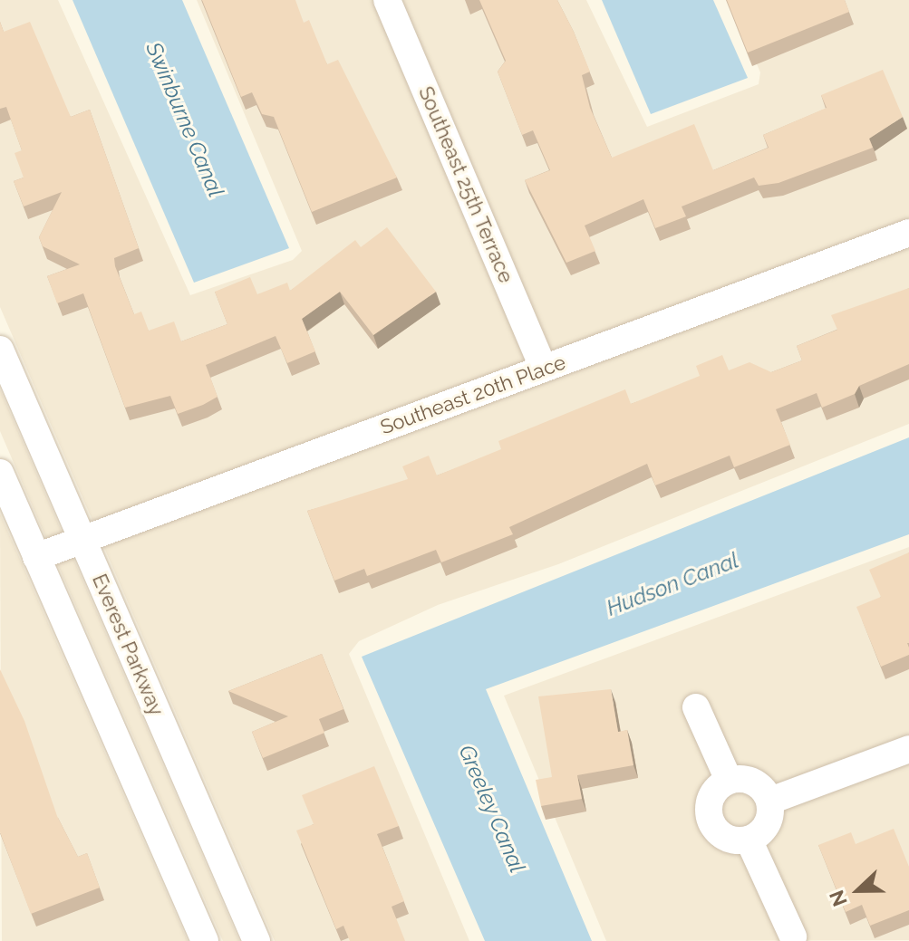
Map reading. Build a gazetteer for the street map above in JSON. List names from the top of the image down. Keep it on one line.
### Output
{"streets":{"street":["Southeast 25th Terrace","Southeast 20th Place","Everest Parkway"]},"crossings":[["Southeast 25th Terrace","Southeast 20th Place"],["Southeast 20th Place","Everest Parkway"]],"water":["Swinburne Canal","Hudson Canal","Greeley Canal"],"north":"left"}
